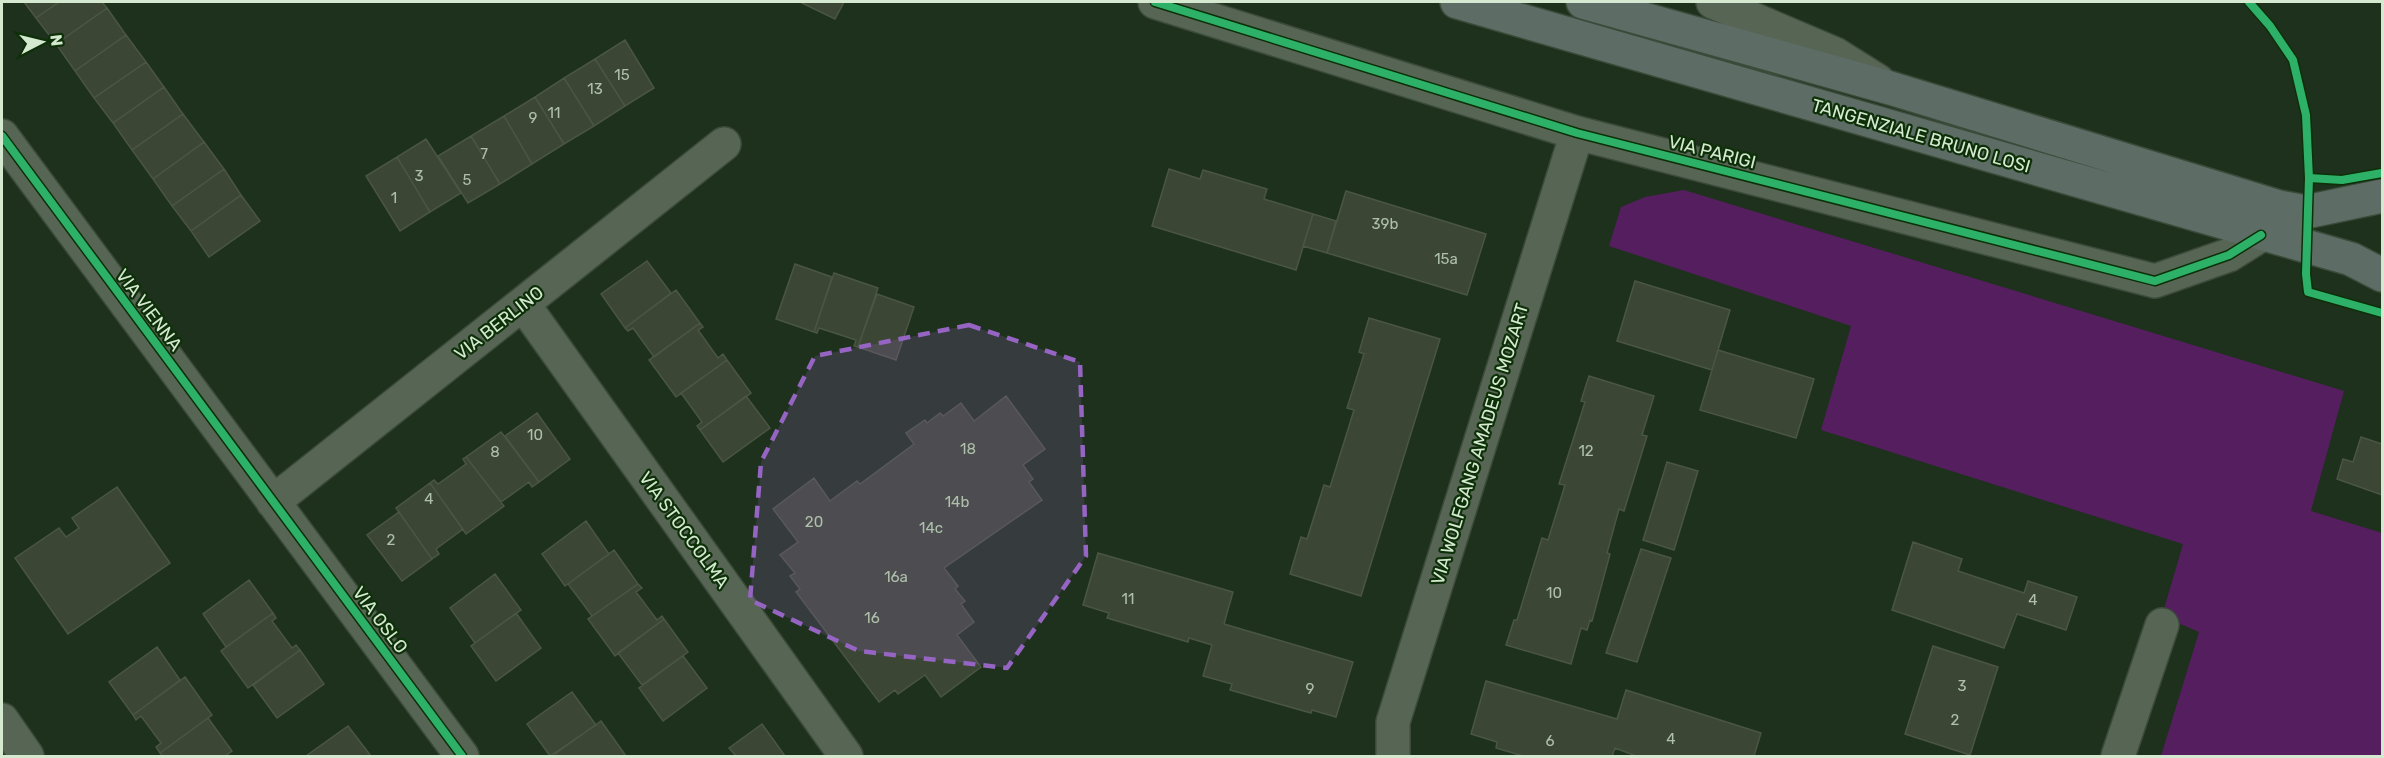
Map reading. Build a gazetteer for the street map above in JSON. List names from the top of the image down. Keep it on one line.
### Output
{"streets":{"main road":["TANGENZIALE BRUNO LOSI"],"street":["VIA PARIGI","VIA VIENNA","VIA BERLINO","VIA WOLFGANG AMADEUS MOZART","VIA STOCCOLMA","VIA OSLO"]},"crossings":[["TANGENZIALE BRUNO LOSI","VIA PARIGI"],["VIA PARIGI","VIA WOLFGANG AMADEUS MOZART"],["VIA VIENNA","VIA BERLINO"],["VIA VIENNA","VIA OSLO"],["VIA BERLINO","VIA STOCCOLMA"],["VIA BERLINO","VIA OSLO"]],"house_numbers":["15","13","11","9","7","3","5","1","39b","15a","10","18","12","8","4","14b","20","14c","2","16a","10","11","4","16","3","9","2","4","6"],"north":"right"}
